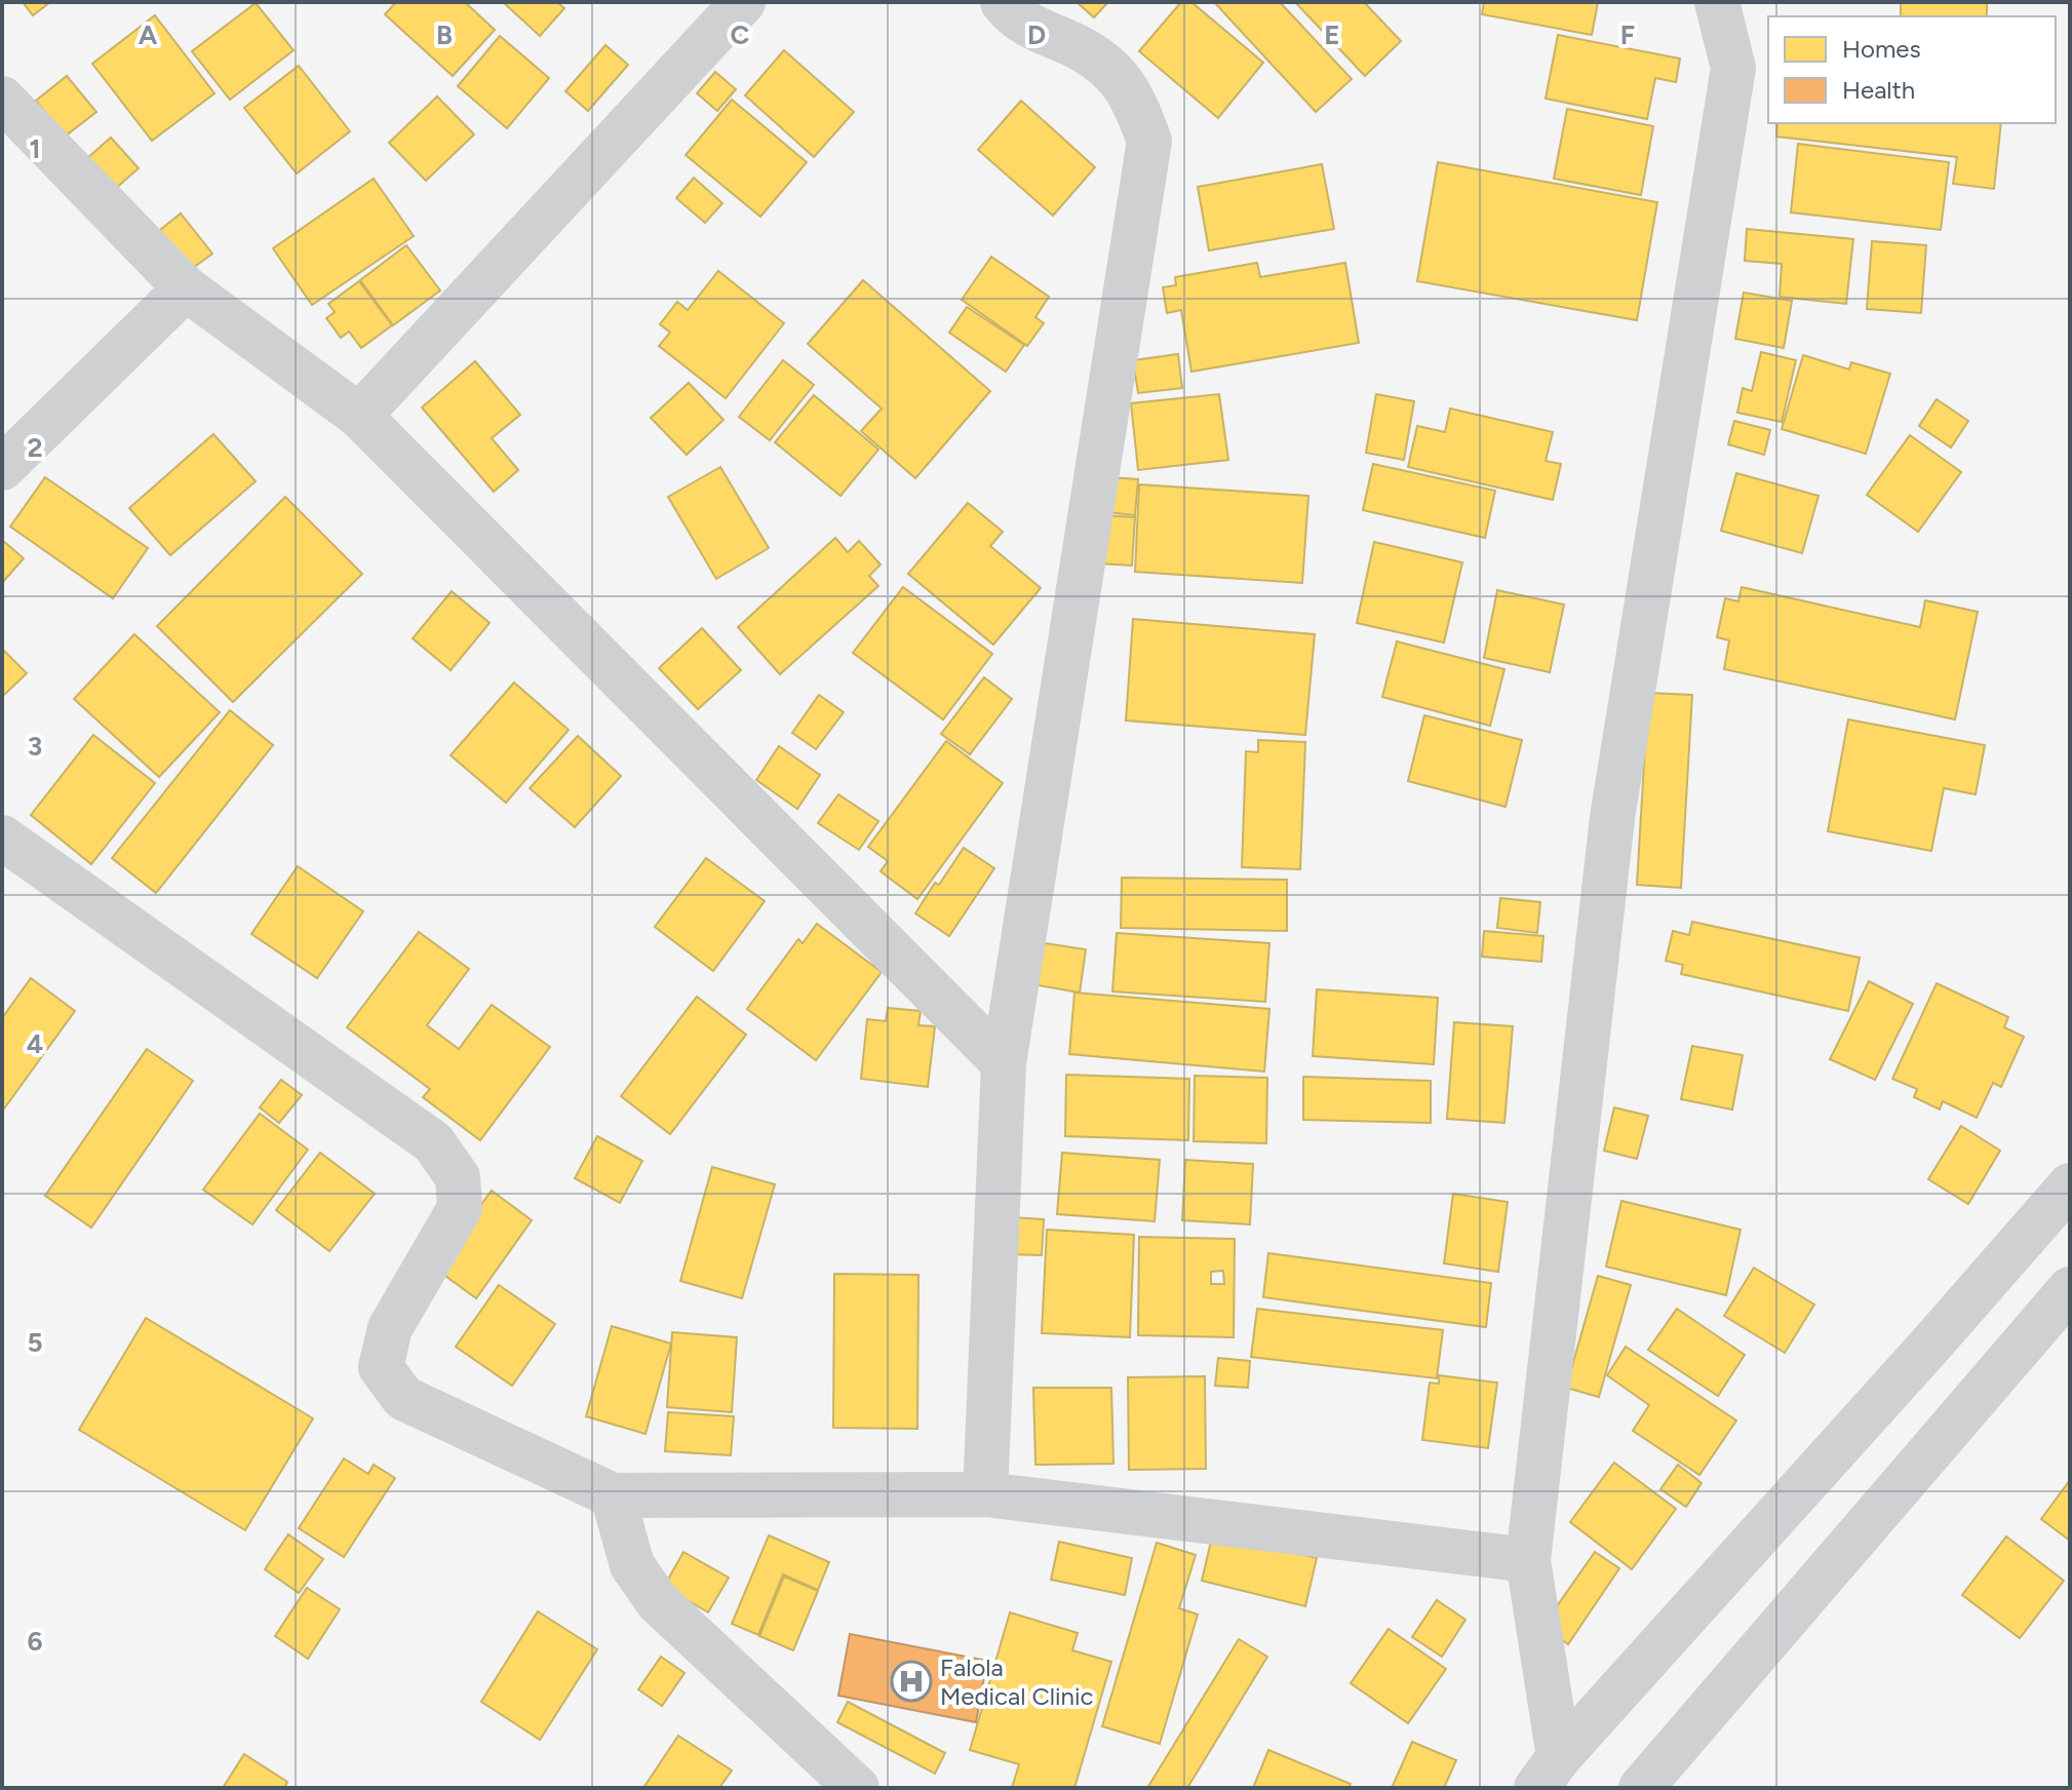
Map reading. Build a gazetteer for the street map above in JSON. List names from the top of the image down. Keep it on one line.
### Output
{"places":{"hospital":["Falola Medical Clinic"]},"legend":["Homes","Health"],"grid":{"columns":["A","B","C","D","E","F"],"rows":["1","2","3","4","5","6"]}}
